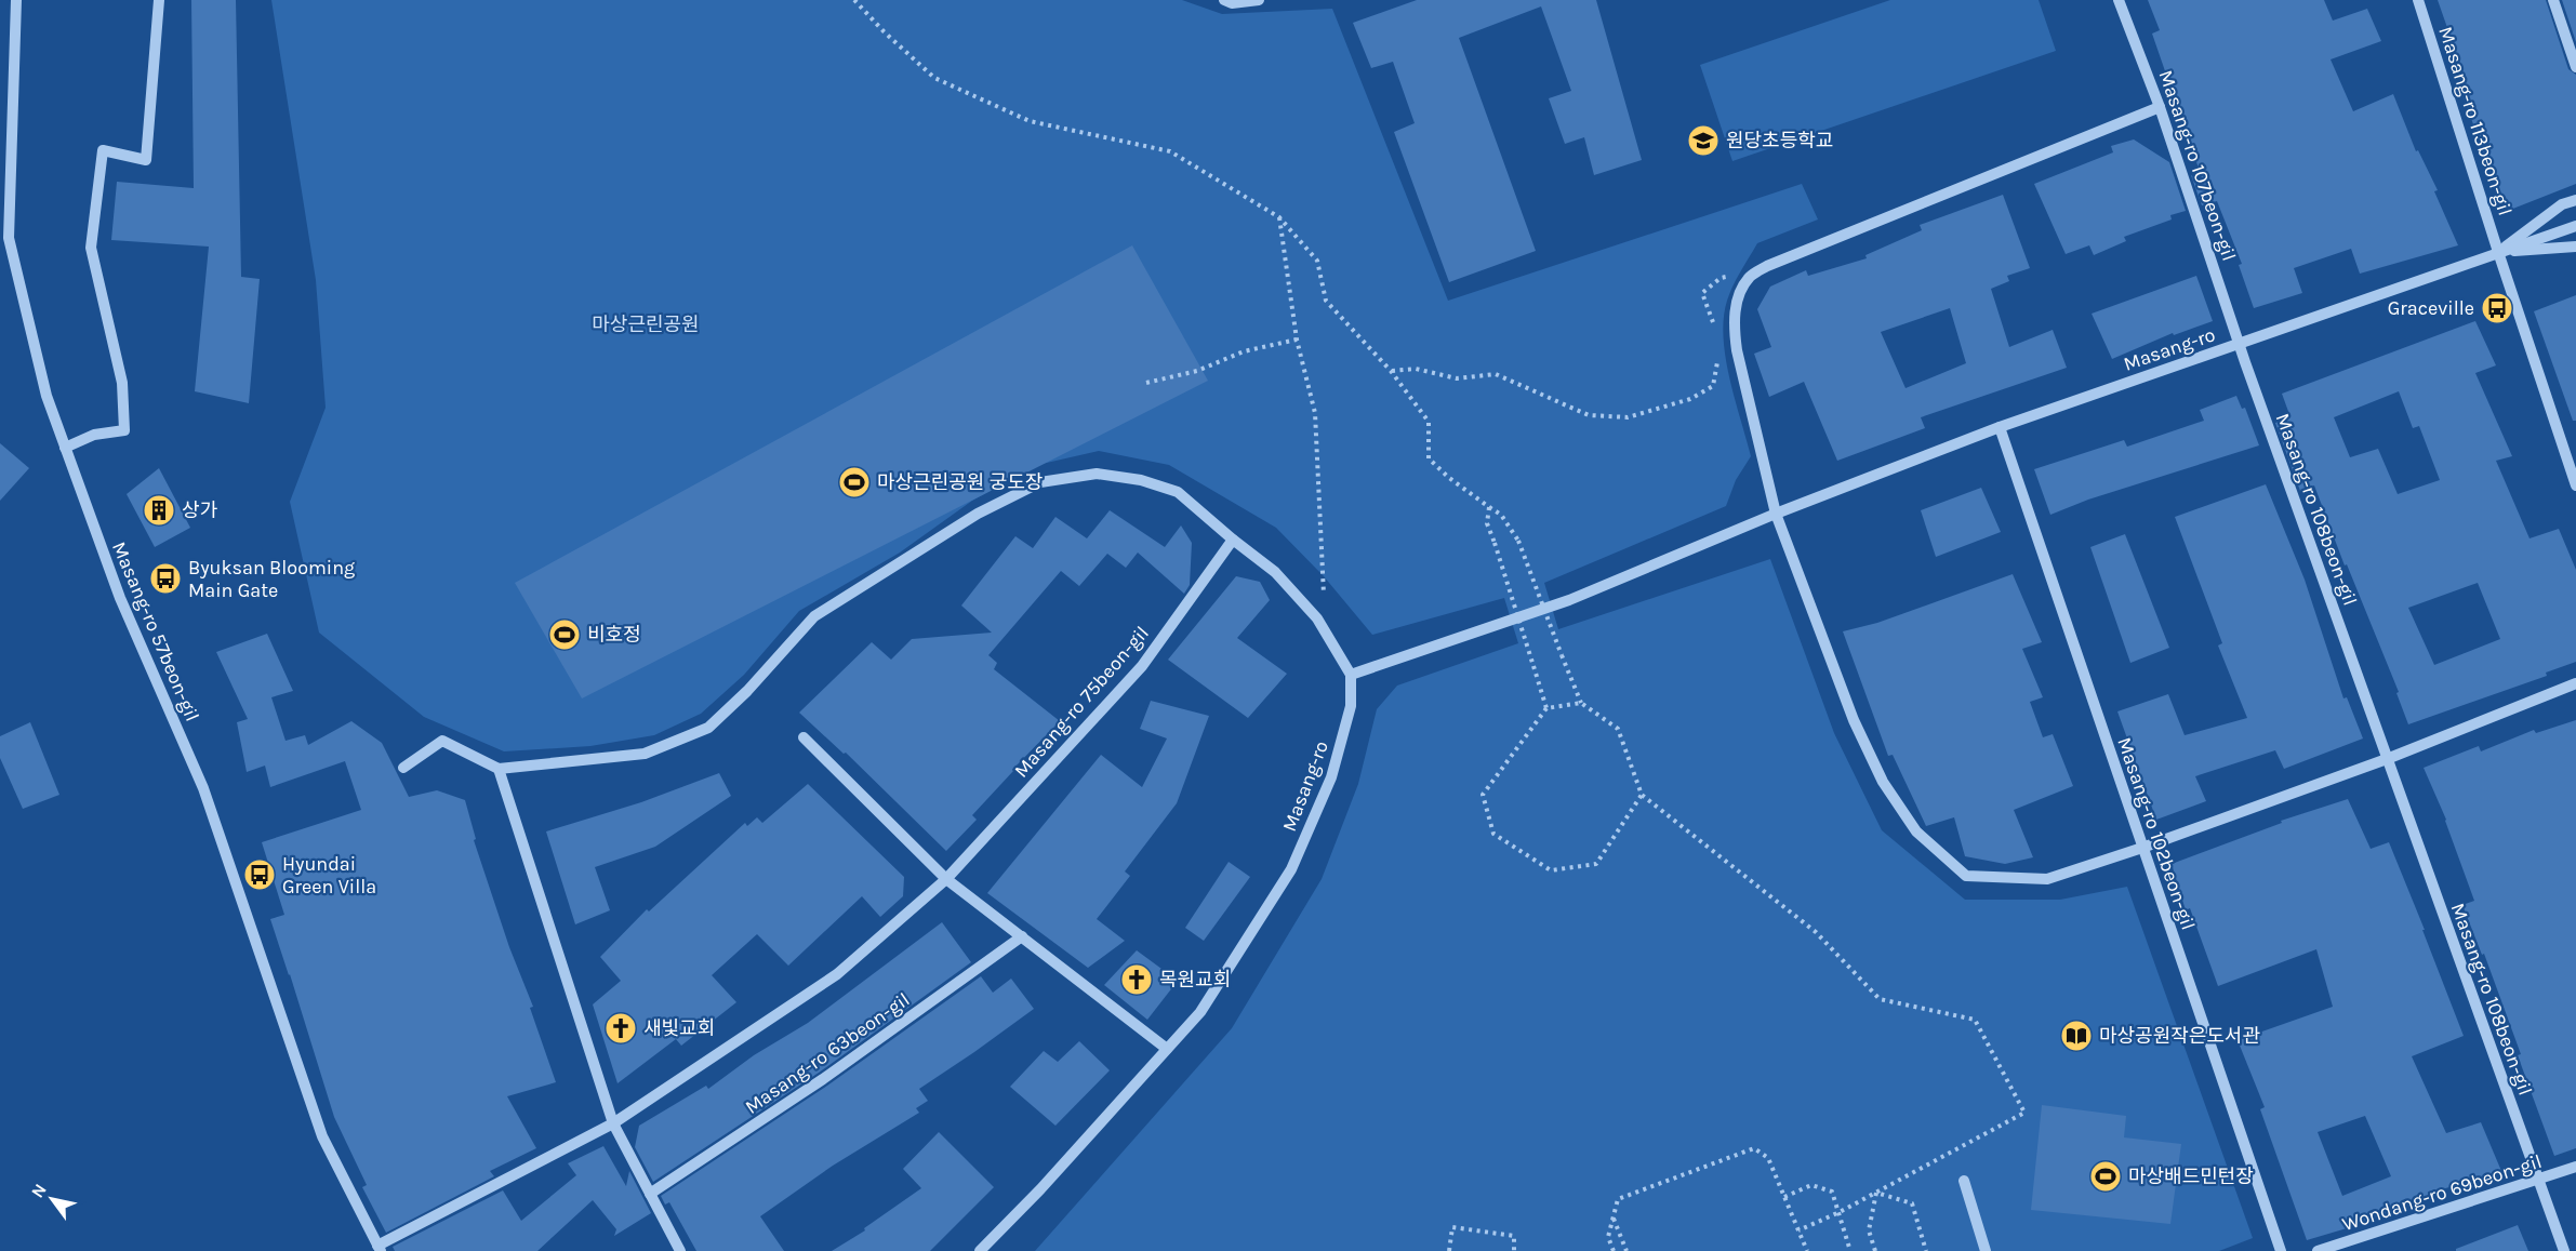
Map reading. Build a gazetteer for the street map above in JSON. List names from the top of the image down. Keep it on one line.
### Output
{"streets":{"street":["Masang-ro 113beon-gil","Masang-ro 107beon-gil","Masang-ro","Masang-ro 108beon-gil","Masang-ro 57beon-gil","Masang-ro 75beon-gil","Masang-ro 102beon-gil","Masang-ro 63beon-gil","Wondang-ro 69beon-gil"]},"crossings":[["Masang-ro 113beon-gil","Masang-ro"],["Masang-ro 107beon-gil","Masang-ro"],["Masang-ro 107beon-gil","Masang-ro 108beon-gil"],["Masang-ro","Masang-ro 108beon-gil"],["Masang-ro","Masang-ro 102beon-gil"],["Masang-ro 108beon-gil","Wondang-ro 69beon-gil"]],"parks":["마상근린공원"],"places":{"school or university":["원당초등학교"],"bus stop":["Graceville","Byuksan Blooming Main Gate","Hyundai Green Villa"],"sports":["마상근린공원 궁도장","비호정","마상배드민턴장"],"building":["상가"],"church":["목원교회","새빛교회"],"library":["마상공원작은도서관"]},"north":"top left"}
